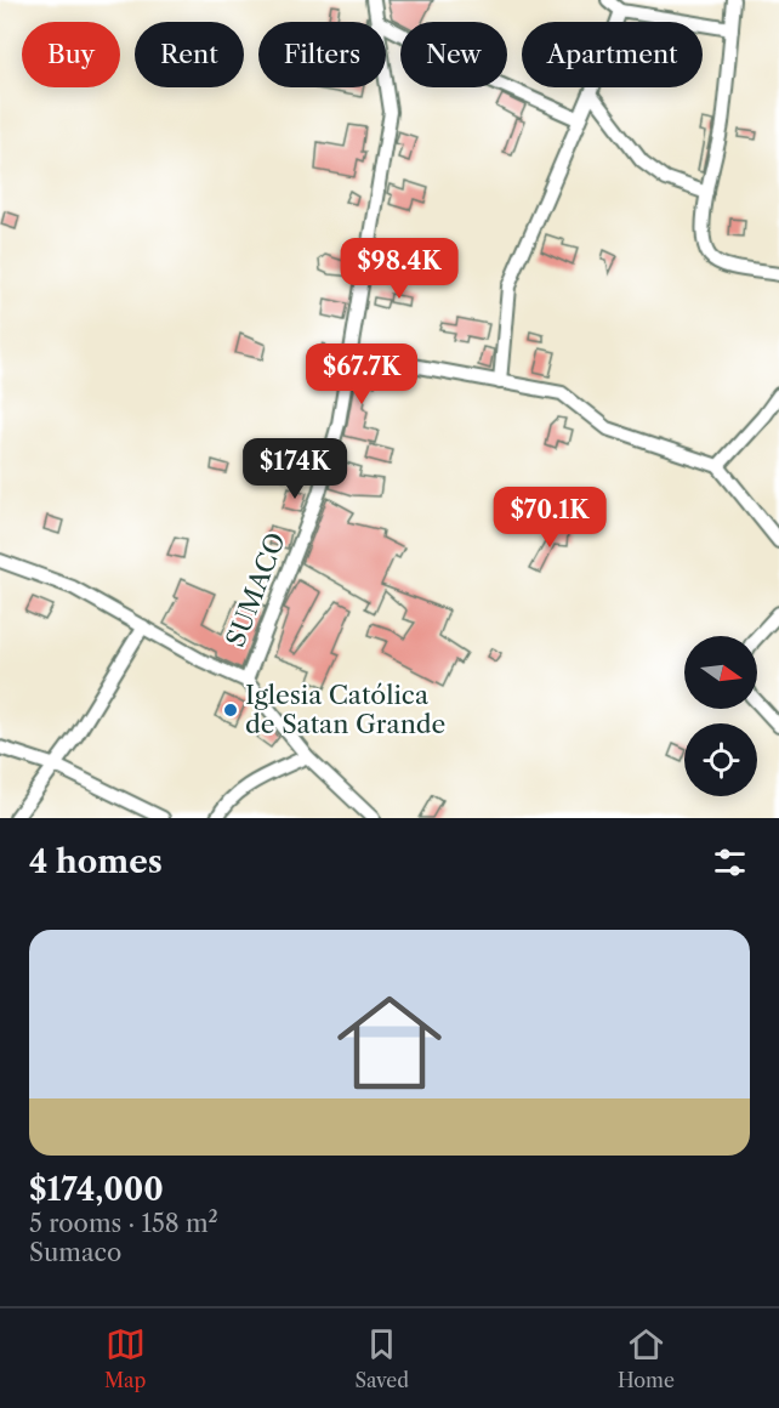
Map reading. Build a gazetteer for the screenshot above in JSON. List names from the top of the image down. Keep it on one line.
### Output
{"streets":{"street":["SUMACO"]},"places":["Iglesia Católica de Satan Grande"],"north":"right","page":{"chip":["Buy","Rent","Filters","New","Apartment"],"price":["$98.4K","$67.7K","$174K","$70.1K"],"heading":"4 homes","list":[{"name":"$174,000","note":"5 rooms · 158 m² · Sumaco"}],"tabs":["Map","Saved","Home"]}}
